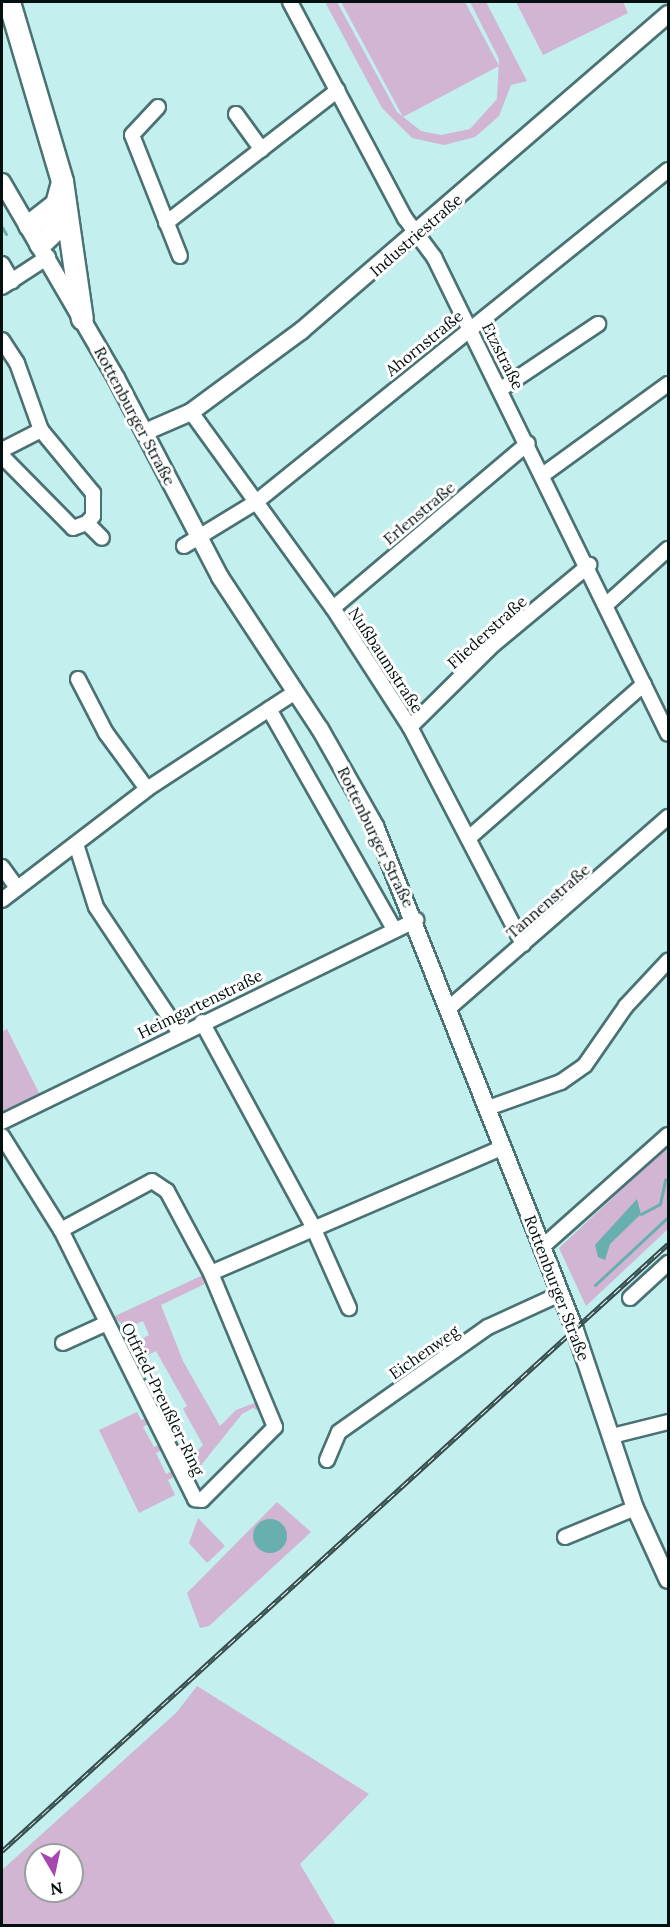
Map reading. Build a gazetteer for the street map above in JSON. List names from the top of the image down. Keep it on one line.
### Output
{"streets":{"street":["Industriestraße","Ahornstraße","Etzstraße","Rottenburger Straße","Erlenstraße","Fliederstraße","Nußbaumstraße","Tannenstraße","Heimgartenstraße","Eichenweg","Otfried-Preußler-Ring"]},"crossings":[["Industriestraße","Etzstraße"],["Industriestraße","Rottenburger Straße"],["Industriestraße","Nußbaumstraße"],["Ahornstraße","Etzstraße"],["Ahornstraße","Rottenburger Straße"],["Ahornstraße","Nußbaumstraße"],["Etzstraße","Erlenstraße"],["Etzstraße","Fliederstraße"],["Rottenburger Straße","Tannenstraße"],["Rottenburger Straße","Heimgartenstraße"],["Rottenburger Straße","Eichenweg"],["Erlenstraße","Nußbaumstraße"],["Fliederstraße","Nußbaumstraße"],["Nußbaumstraße","Tannenstraße"]],"north":"bottom"}
